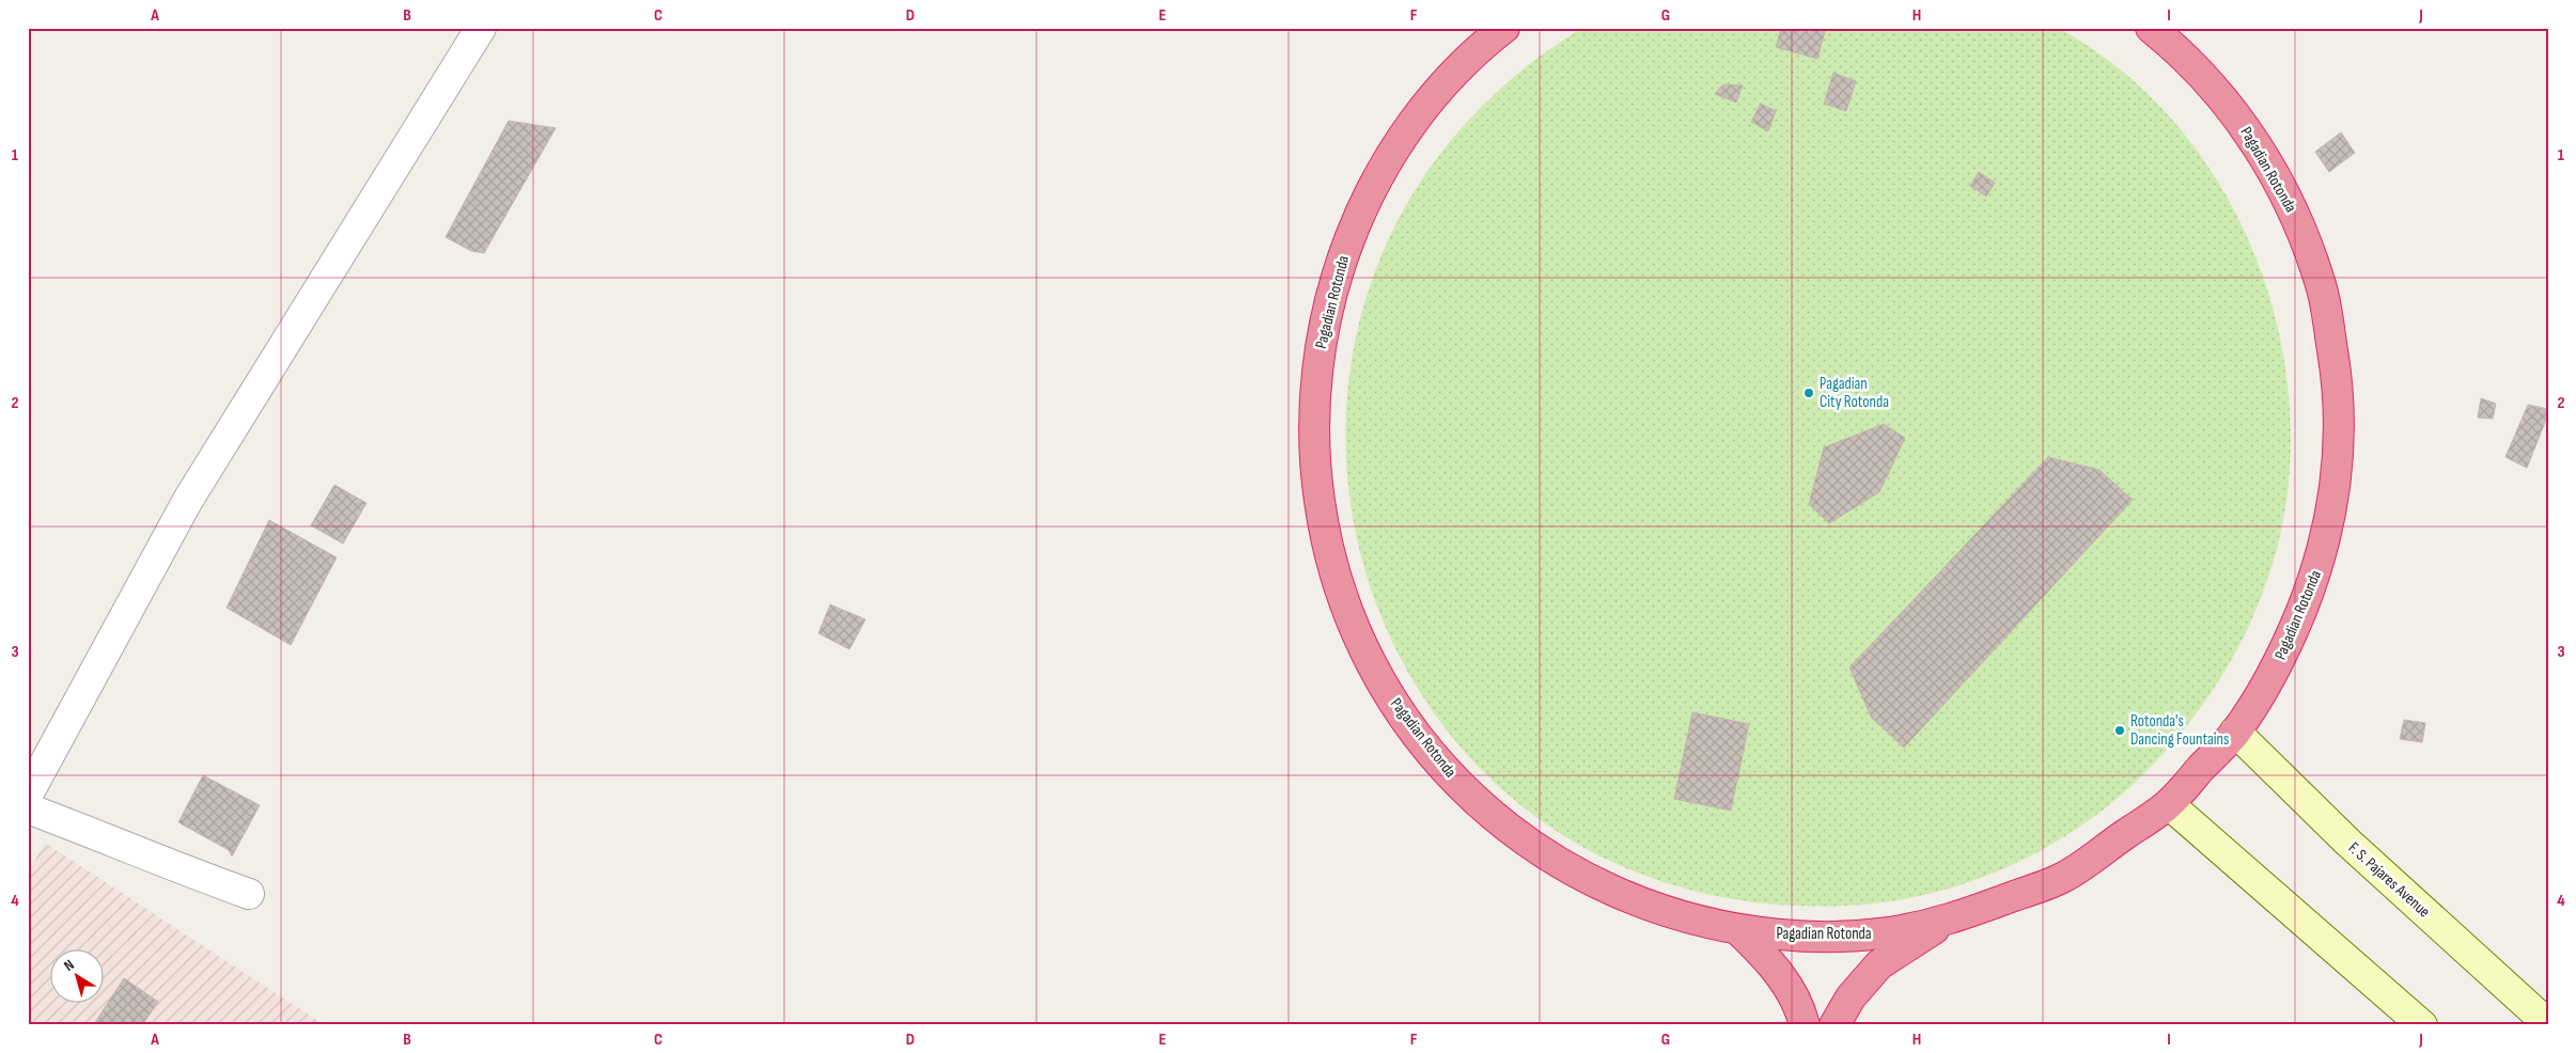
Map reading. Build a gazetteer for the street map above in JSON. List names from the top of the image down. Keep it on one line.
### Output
{"streets":{"highway":["Pagadian Rotonda"],"main road":["F. S. Pajares Avenue"]},"crossings":[["Pagadian Rotonda","F. S. Pajares Avenue"]],"places":["Pagadian City Rotonda","Rotonda's Dancing Fountains"],"north":"top left","grid":{"columns":["A","B","C","D","E","F","G","H","I","J"],"rows":["1","2","3","4"]}}
